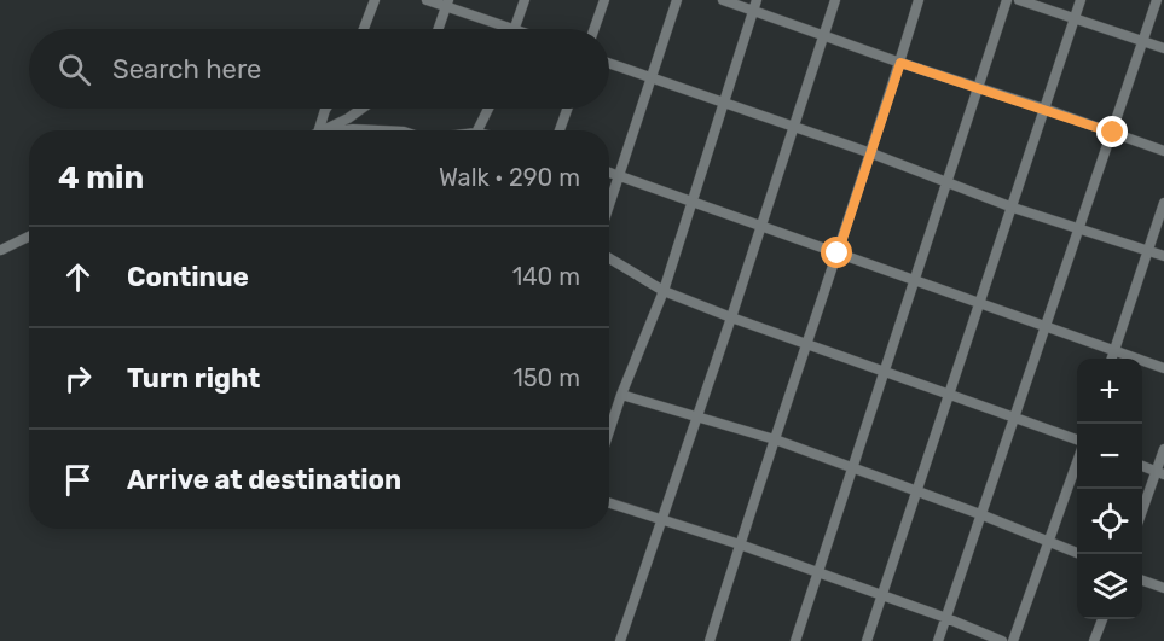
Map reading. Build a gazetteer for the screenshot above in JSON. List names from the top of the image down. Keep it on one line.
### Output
{"page":{"search":"Search here","heading":["4 min","Walk · 290 m"],"list":[["Continue","140 m"],["Turn right","150 m"],"Arrive at destination"],"map_buttons":["+","−"]}}
